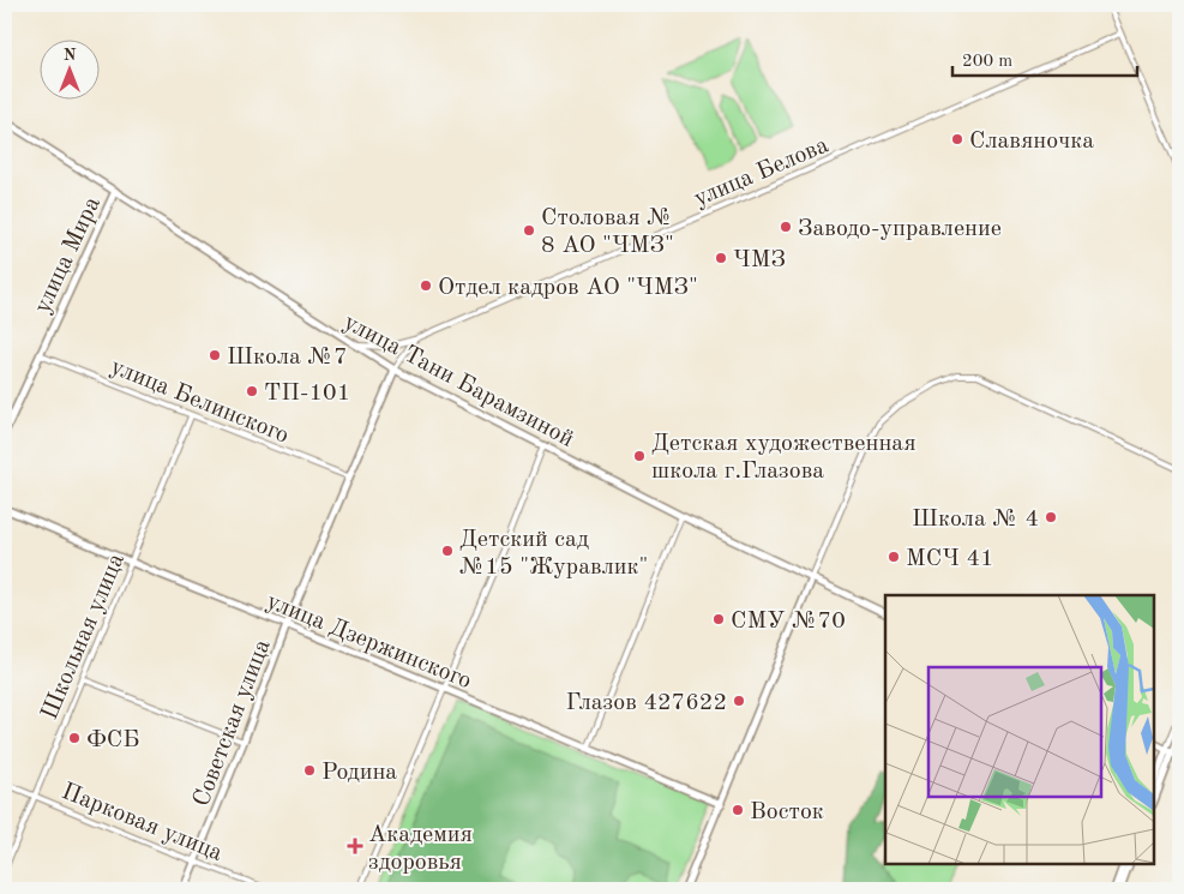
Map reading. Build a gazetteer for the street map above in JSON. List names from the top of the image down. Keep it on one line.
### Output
{"streets":{"street":["улица Белова","улица Мира","улица Тани Барамзиной","улица Белинского","Школьная улица","улица Дзержинского","Советская улица","Парковая улица"]},"crossings":[["улица Белова","улица Тани Барамзиной"],["улица Мира","улица Тани Барамзиной"],["улица Мира","улица Белинского"],["улица Тани Барамзиной","Советская улица"],["улица Белинского","Школьная улица"],["улица Белинского","Советская улица"],["Школьная улица","улица Дзержинского"],["Школьная улица","Парковая улица"],["улица Дзержинского","Советская улица"],["Советская улица","Парковая улица"]],"places":{"other":["Славяночка","Заводо-управление","Столовая № 8 АО \"ЧМЗ\"","ЧМЗ","Отдел кадров АО \"ЧМЗ\"","Школа №7","ТП-101","Детская художественная школа г.Глазова","Школа № 4","Детский сад №15 \"Журавлик\"","МСЧ 41","СМУ №70","Глазов 427622","ФСБ","Родина","Восток"],"health":["Академия здоровья"]},"scale_bar":"200 m","north":"top"}
